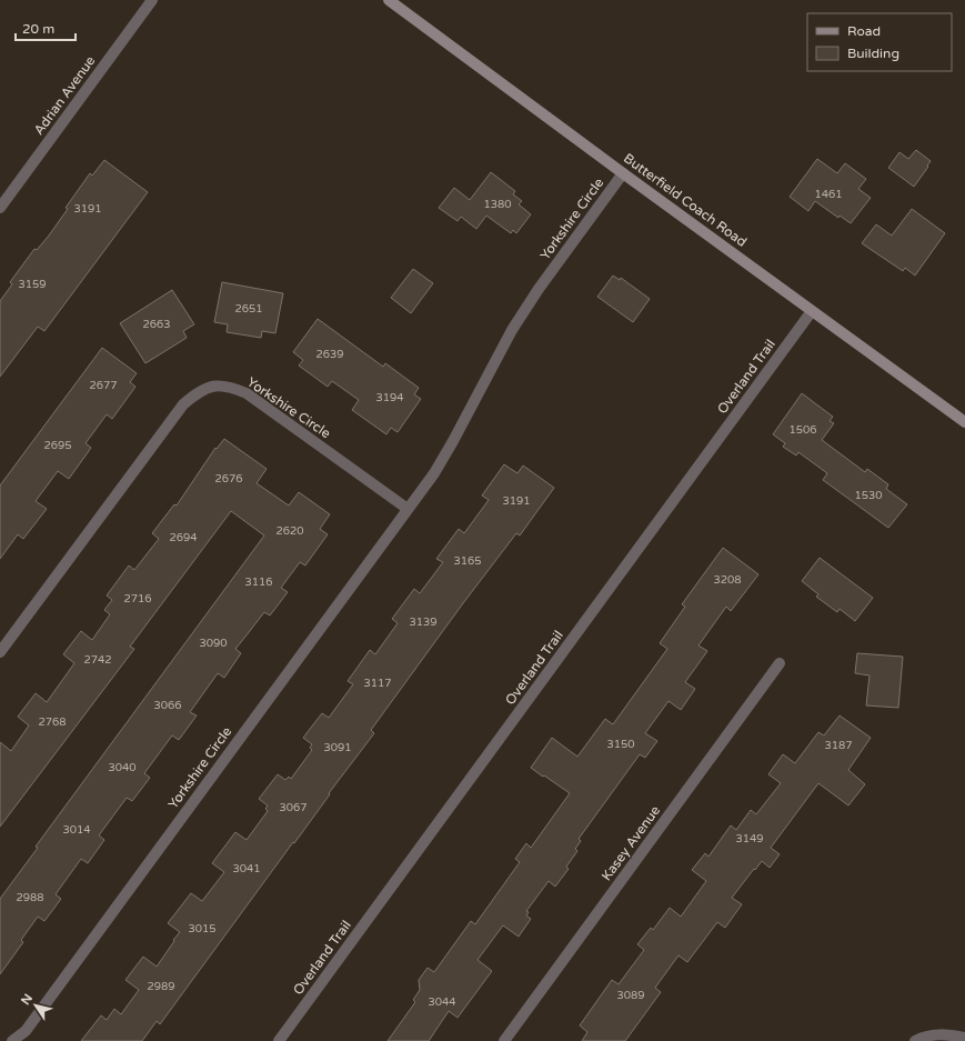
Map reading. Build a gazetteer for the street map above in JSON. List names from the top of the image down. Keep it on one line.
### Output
{"streets":{"main road":["Butterfield Coach Road"],"street":["Adrian Avenue","Yorkshire Circle","Overland Trail","Kasey Avenue"]},"crossings":[["Butterfield Coach Road","Yorkshire Circle"],["Butterfield Coach Road","Overland Trail"]],"house_numbers":["1461","1380","3191","3159","2651","2663","2639","2677","3194","1506","2695","2676","1530","3191","2620","2694","3165","3208","3116","2716","3139","3090","2742","3117","3066","2768","3150","3187","3091","3040","3067","3014","3149","3041","2988","3015","2989","3089","3044"],"legend":["Road","Building"],"scale_bar":"20 m","north":"top left"}
